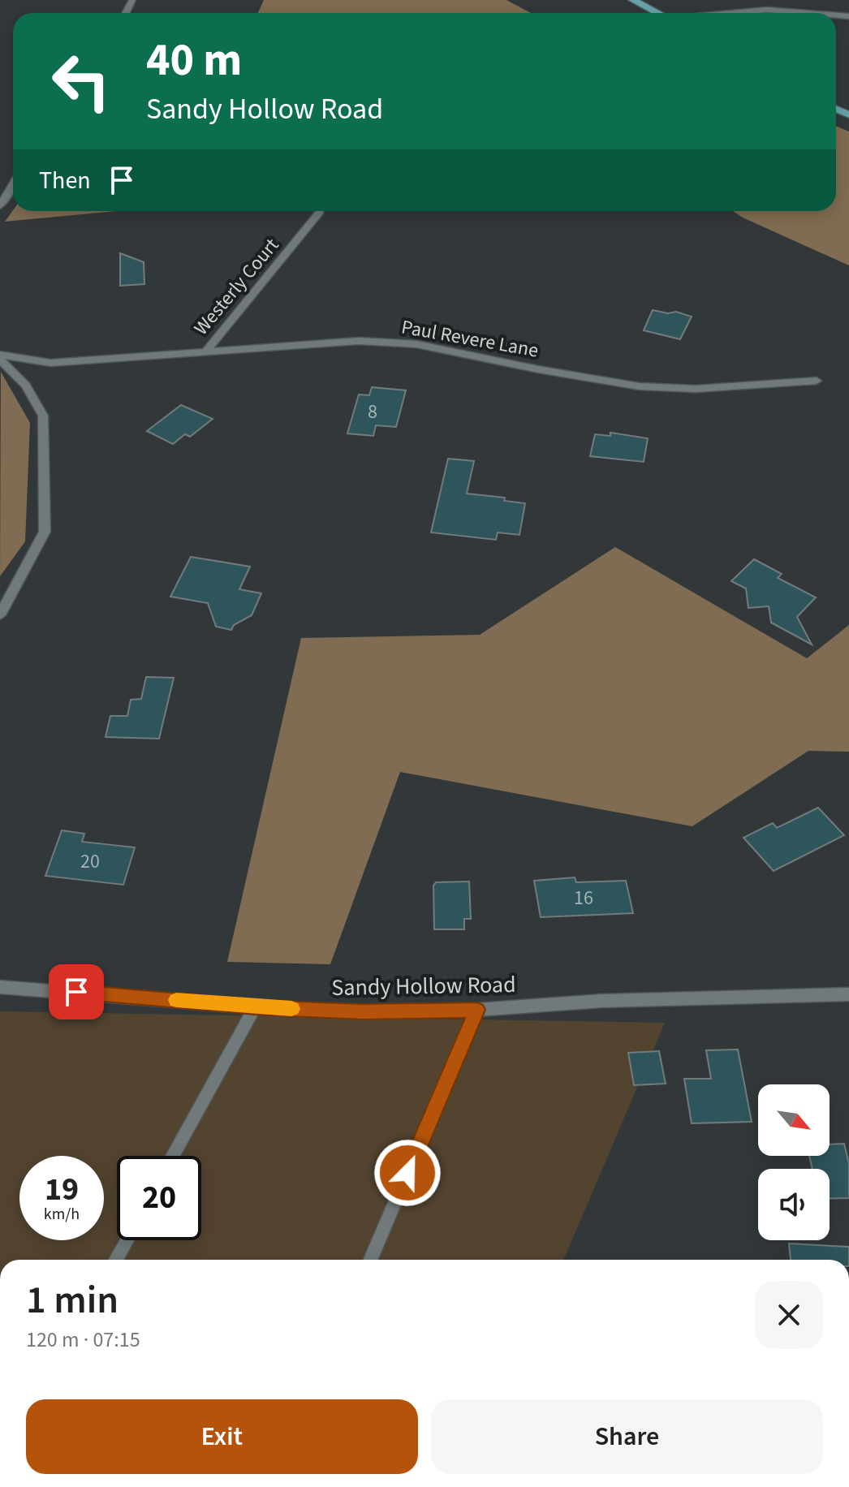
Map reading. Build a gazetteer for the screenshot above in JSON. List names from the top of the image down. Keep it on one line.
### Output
{"streets":{"street":["Westerly Court","Paul Revere Lane","Sandy Hollow Road"]},"crossings":[["Westerly Court","Paul Revere Lane"]],"house_numbers":["8","20","16"],"north":"bottom right","page":{"turn":["40 m","Sandy Hollow Road"],"then":"Then","speed":"19 km/h","limit":"20","heading":["1 min","120 m · 07:15"],"buttons":["Exit","Share"]}}
